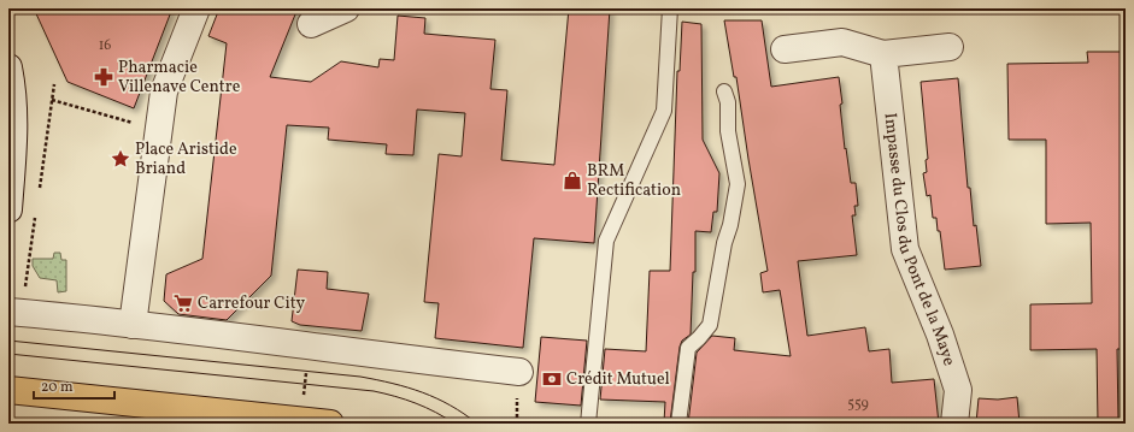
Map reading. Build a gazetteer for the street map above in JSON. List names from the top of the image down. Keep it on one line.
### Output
{"streets":{"street":["Impasse du Clos du Pont de la Maye"]},"places":{"pharmacy":["Pharmacie Villenave Centre"],"place":["Place Aristide Briand"],"shop":["BRM Rectification"],"supermarket":["Carrefour City"],"bank":["Crédit Mutuel"]},"house_numbers":["16","559"],"scale_bar":"20 m"}
